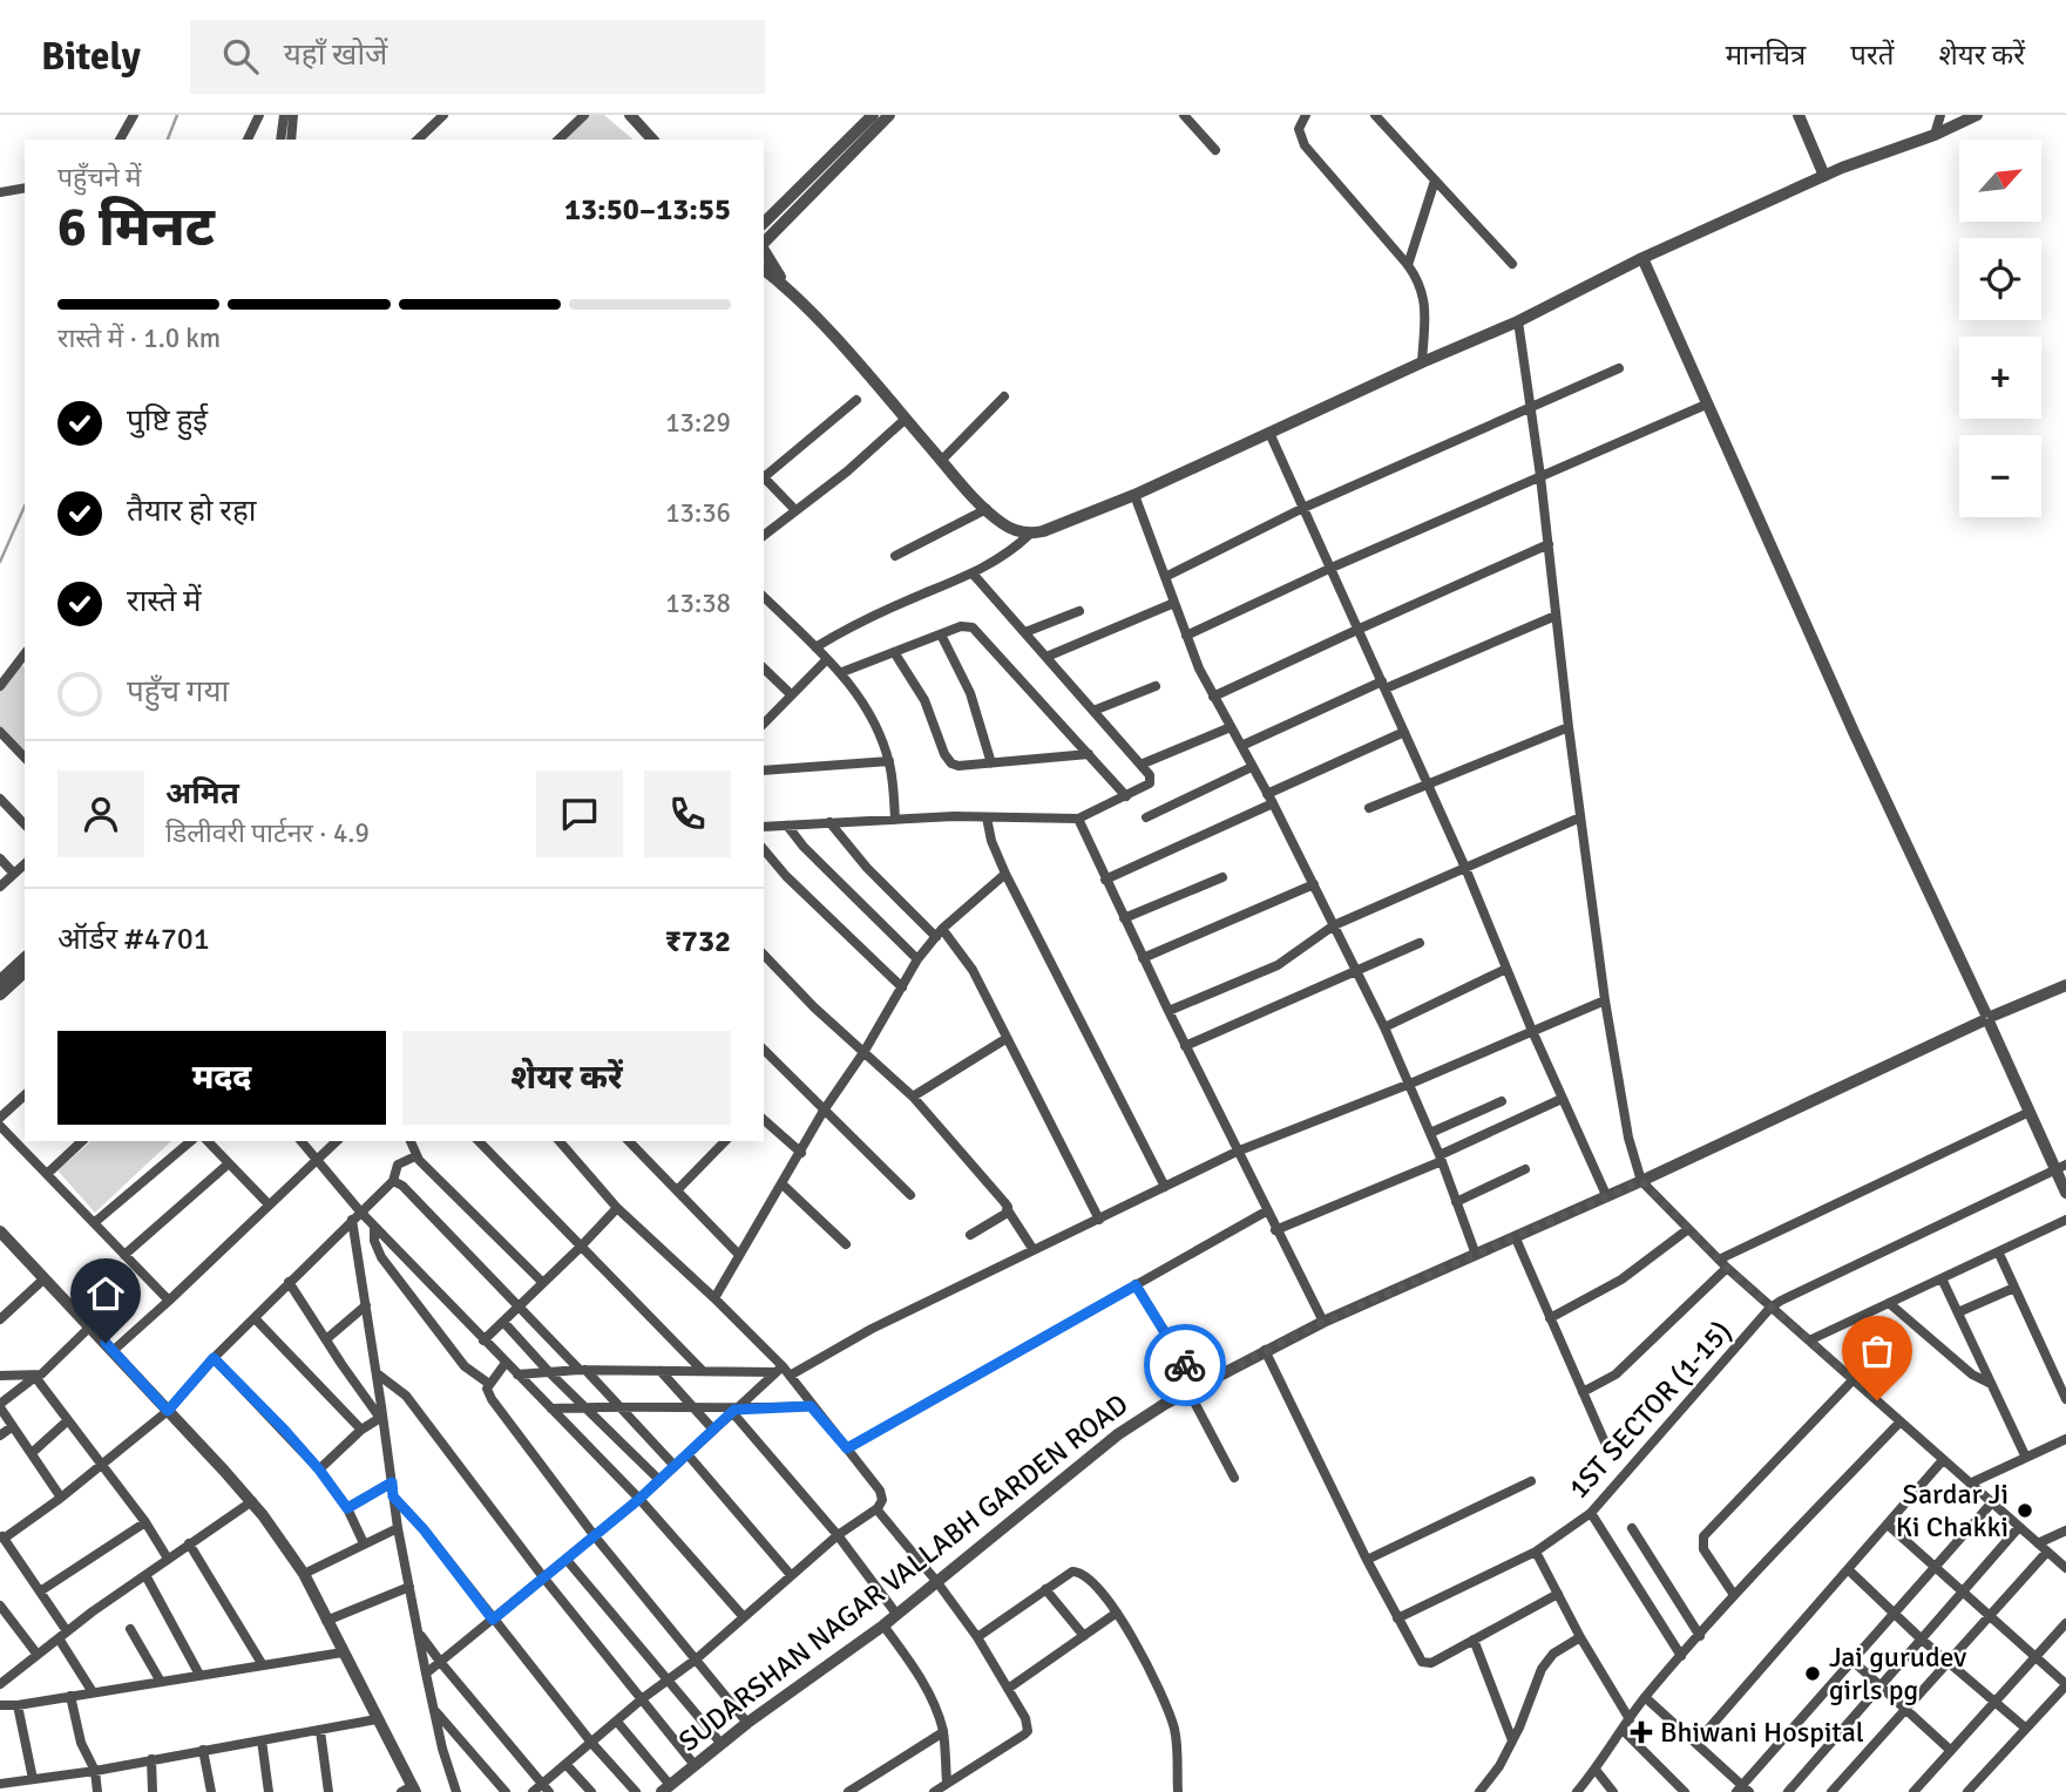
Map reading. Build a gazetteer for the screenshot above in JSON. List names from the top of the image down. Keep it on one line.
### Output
{"streets":{"street":["1ST SECTOR (1-15)","SUDARSHAN NAGAR VALLABH GARDEN ROAD"]},"places":{"other":["Sardar Ji Ki Chakki","Jai gurudev girls pg"],"health":["Bhiwani Hospital"]},"north":"top right","page":{"header":"Bitely","search":"यहाँ खोजें","nav":["मानचित्र","परतें","शेयर करें"],"map_buttons":["+","−"],"heading":["6 मिनट","पहुँचने में","13:50–13:55"],"panel":["अमित","डिलीवरी पार्टनर · 4.9","ऑर्डर #4701","₹732"],"bar":"रास्ते में · 1.0 km","list":[["पुष्टि हुई","13:29"],["तैयार हो रहा","13:36"],["रास्ते में","13:38"],"पहुँच गया"],"buttons":["मदद","शेयर करें"]}}
